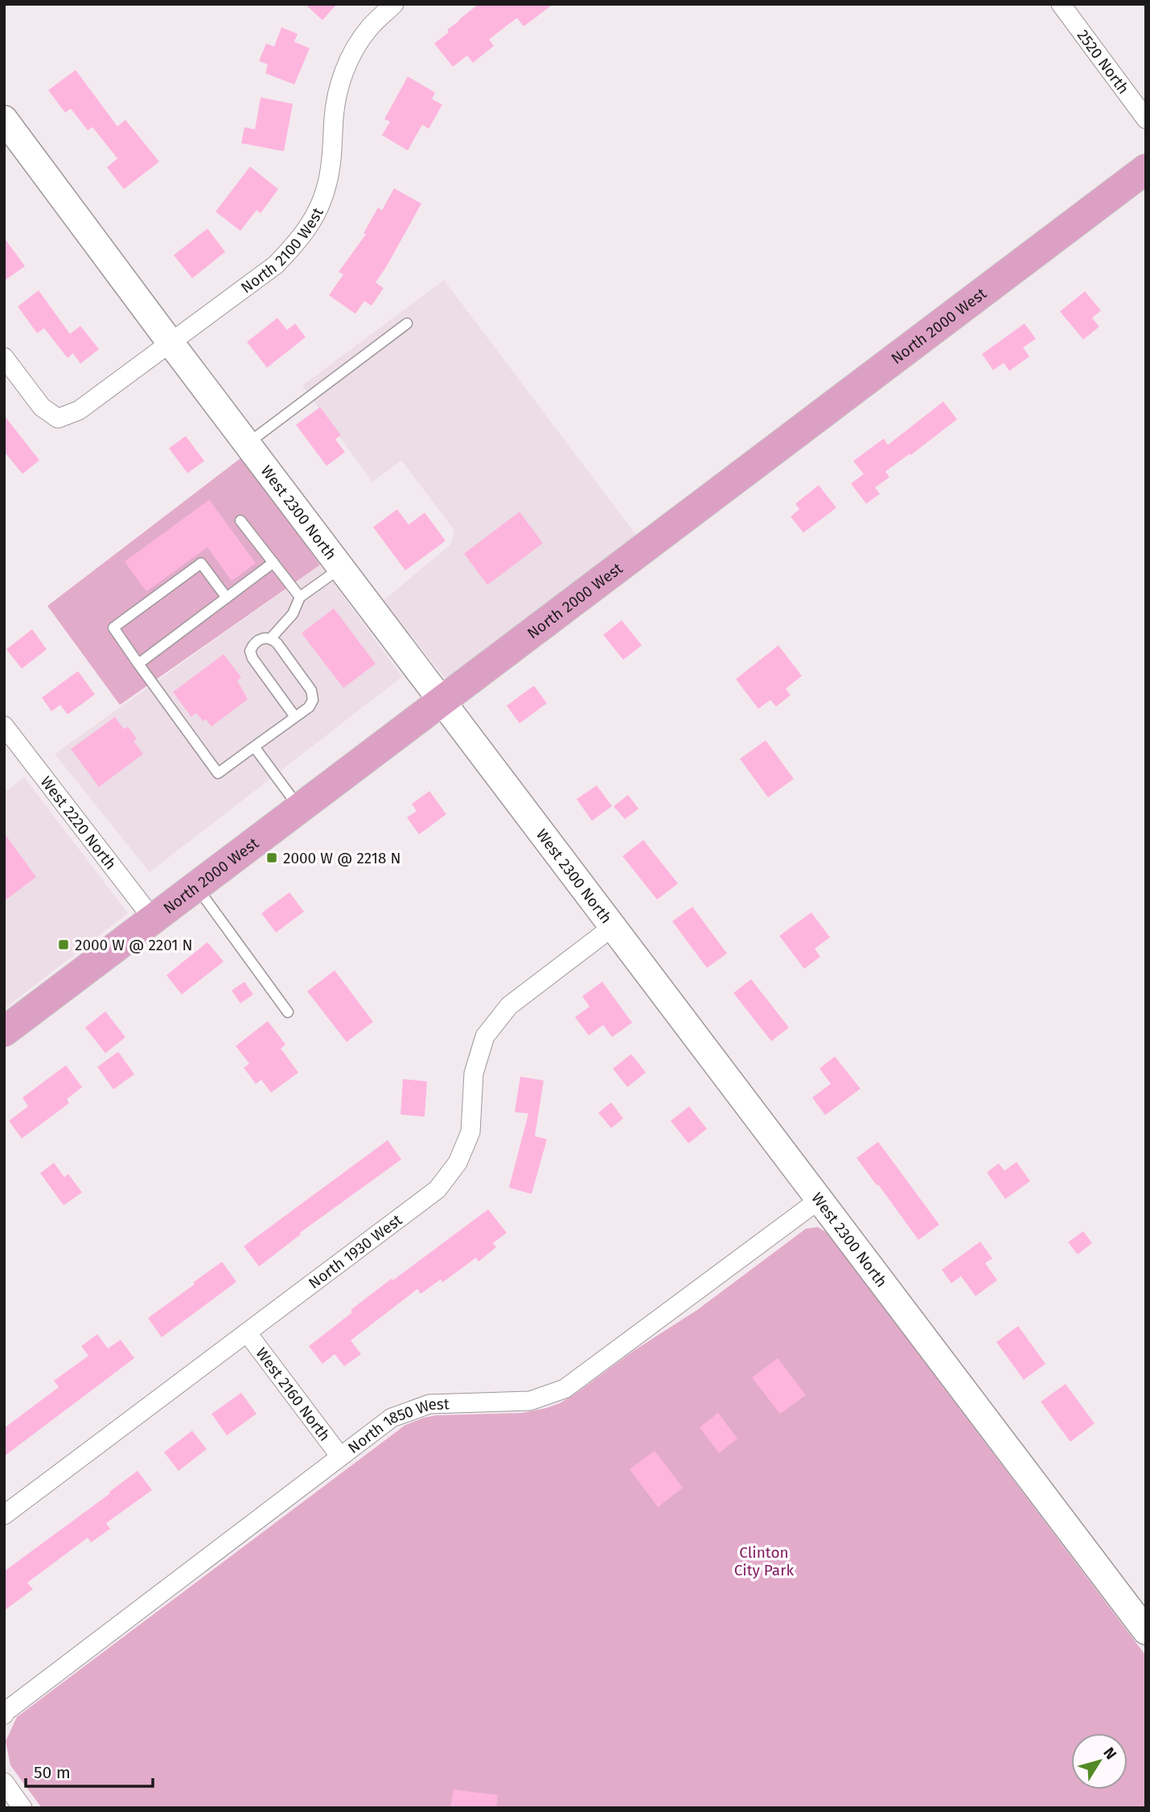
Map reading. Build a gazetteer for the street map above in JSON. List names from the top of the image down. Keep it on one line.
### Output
{"streets":{"main road":["North 2000 West"],"street":["2520 North","North 2100 West","West 2300 North","West 2220 North","North 1930 West","West 2160 North","North 1850 West"]},"crossings":[["North 2100 West","West 2300 North"],["North 2000 West","West 2300 North"],["North 2000 West","West 2220 North"],["West 2300 North","North 1930 West"],["West 2300 North","North 1850 West"],["North 1930 West","West 2160 North"],["West 2160 North","North 1850 West"]],"parks":["Clinton City Park"],"places":{"transit":["2000 W @ 2218 N","2000 W @ 2201 N"]},"scale_bar":"50 m","north":"top right"}
